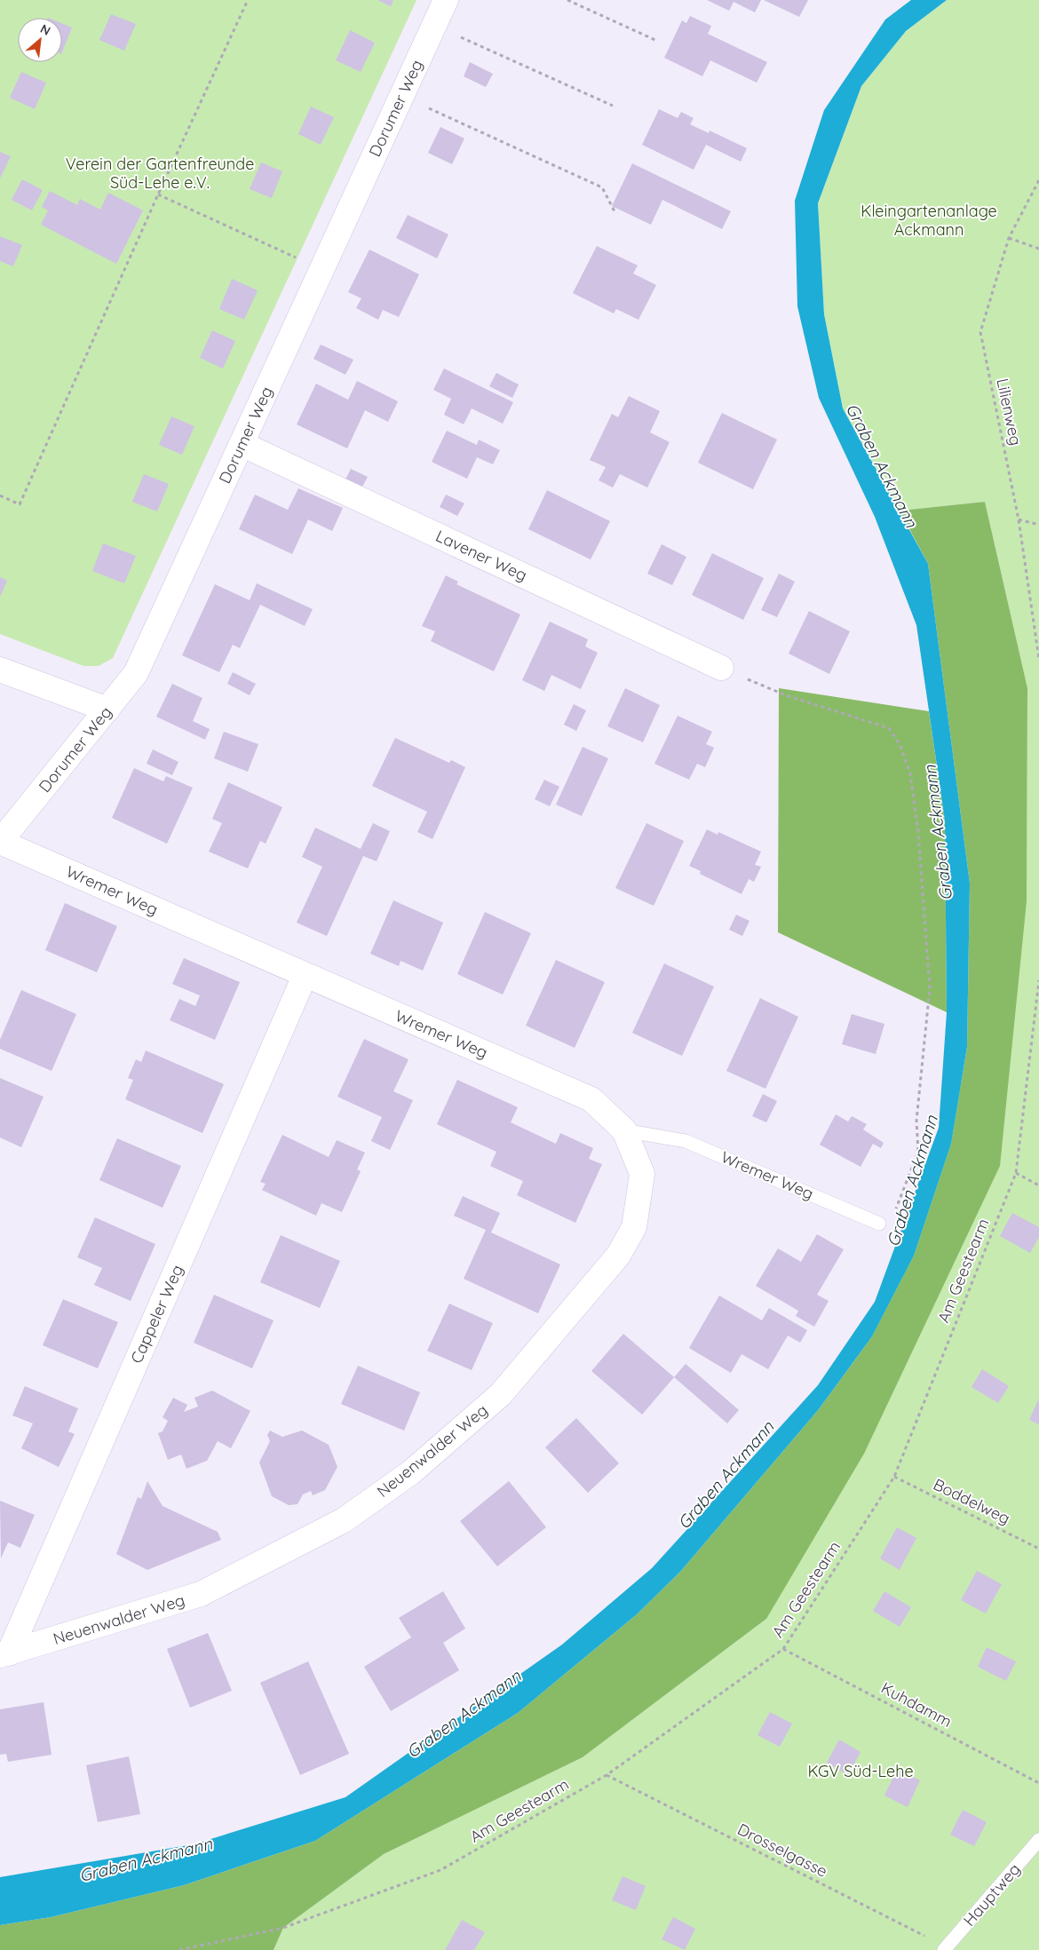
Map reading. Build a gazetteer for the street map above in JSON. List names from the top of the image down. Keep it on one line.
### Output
{"streets":{"street":["Dorumer Weg","Lavener Weg","Wremer Weg","Cappeler Weg","Neuenwalder Weg"],"lane":["Hauptweg"],"path":["Lilienweg","Am Geestearm","Boddelweg","Kuhdamm","Drosselgasse"]},"crossings":[["Dorumer Weg","Lavener Weg"],["Dorumer Weg","Wremer Weg"],["Wremer Weg","Cappeler Weg"],["Wremer Weg","Neuenwalder Weg"],["Am Geestearm","Boddelweg"],["Am Geestearm","Kuhdamm"],["Am Geestearm","Drosselgasse"],["Cappeler Weg","Neuenwalder Weg"],["Drosselgasse","Hauptweg"]],"water":["Graben Ackmann"],"parks":["Verein der Gartenfreunde Süd-Lehe e.V.","Kleingartenanlage Ackmann","KGV Süd-Lehe"],"north":"top right"}
